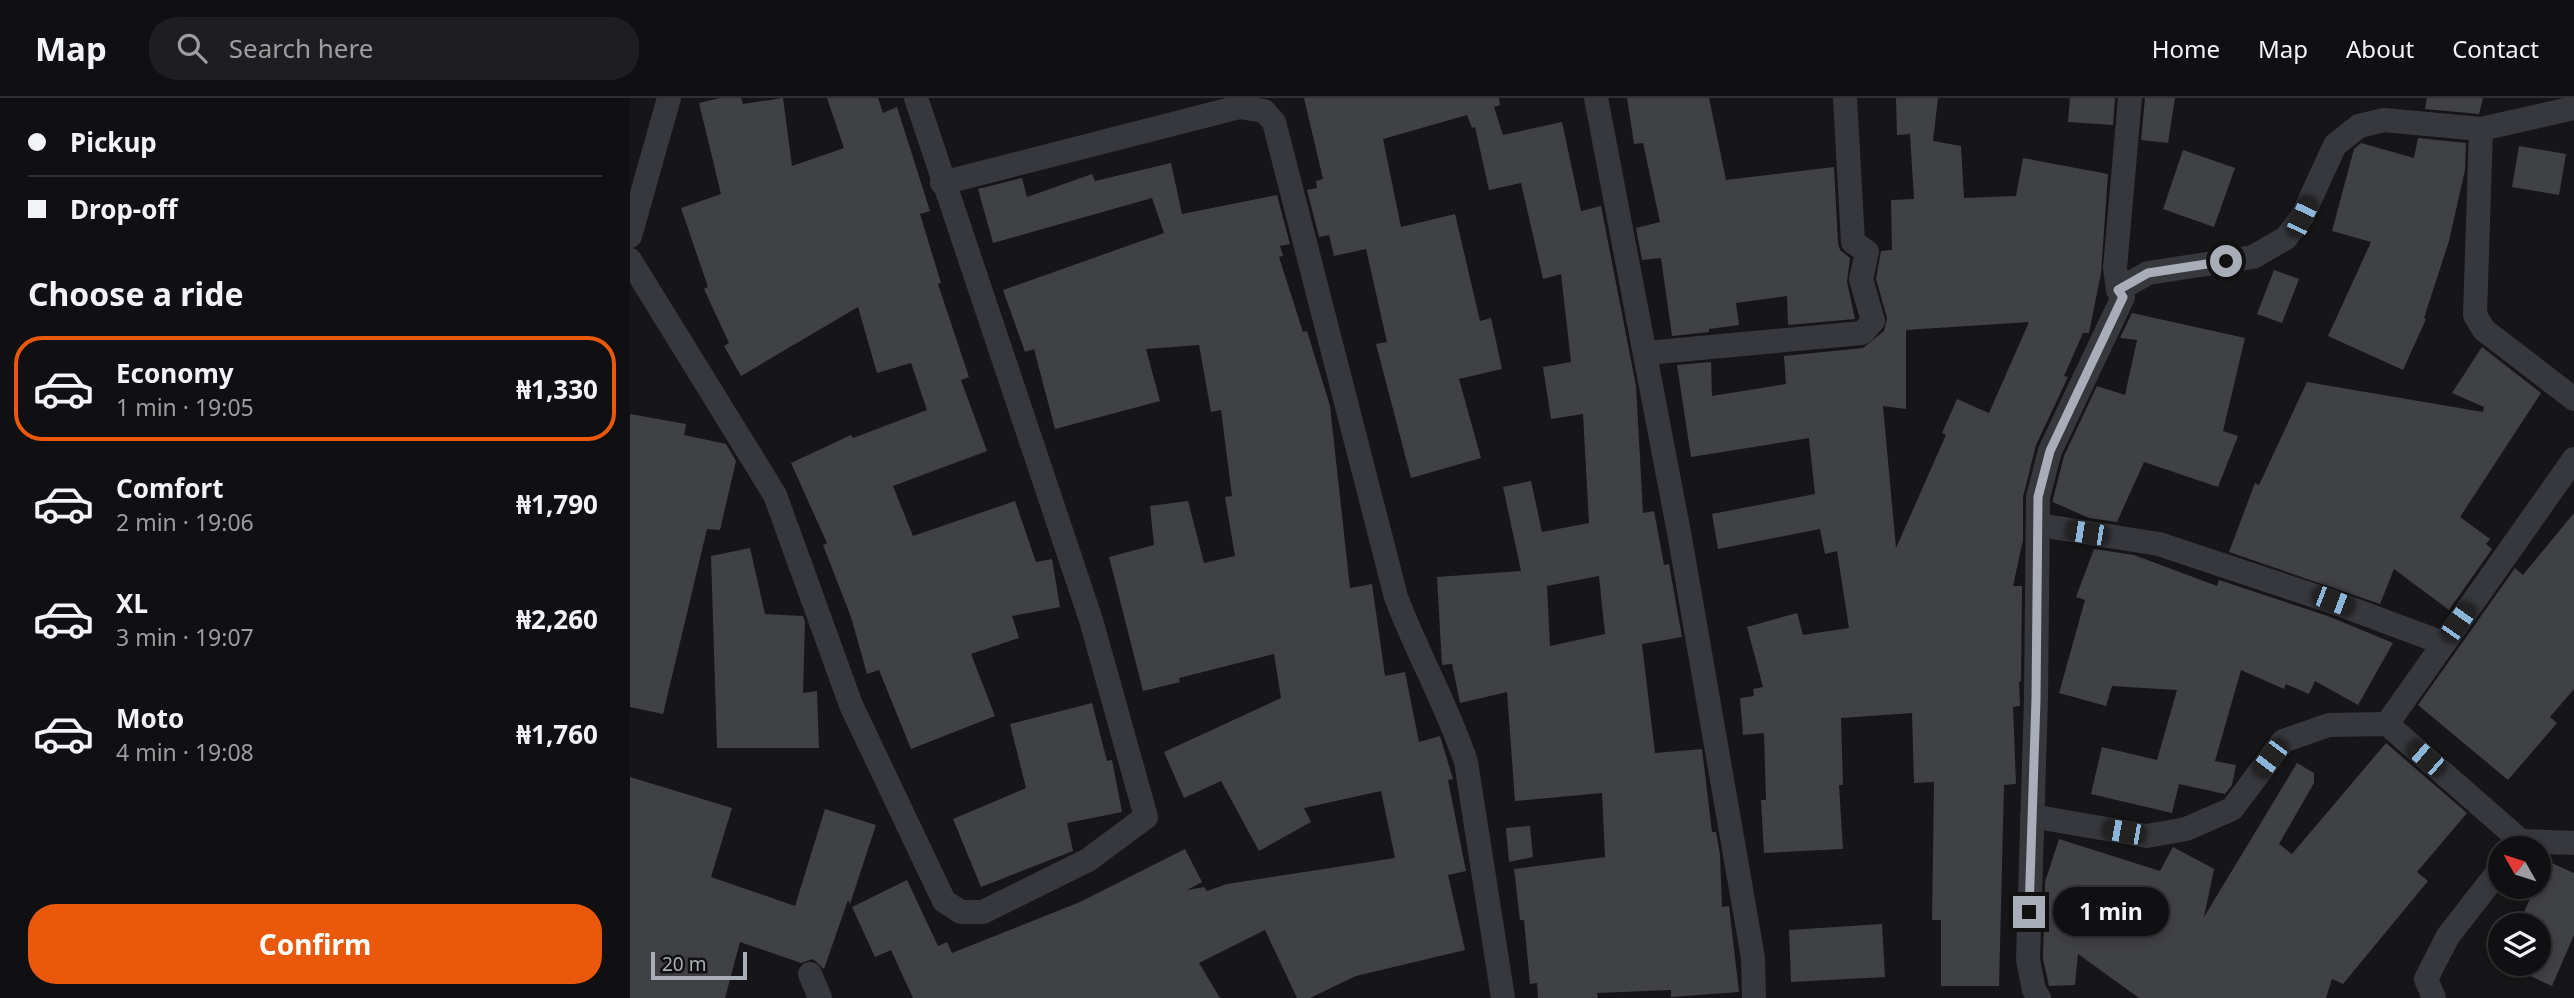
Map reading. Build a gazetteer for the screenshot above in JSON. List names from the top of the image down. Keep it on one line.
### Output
{"scale_bar":"20 m","north":"top left","page":{"header":"Map","search":"Search here","nav":["Home","Map","About","Contact"],"banner":["Pickup","Drop-off"],"heading":"Choose a ride","list":[{"name":"Economy","note":"1 min · 19:05","value":"₦1,330"},{"name":"Comfort","note":"2 min · 19:06","value":"₦1,790"},{"name":"XL","note":"3 min · 19:07","value":"₦2,260"},{"name":"Moto","note":"4 min · 19:08","value":"₦1,760"}],"bubble":"1 min","buttons":"Confirm","scale":"20 m"}}
